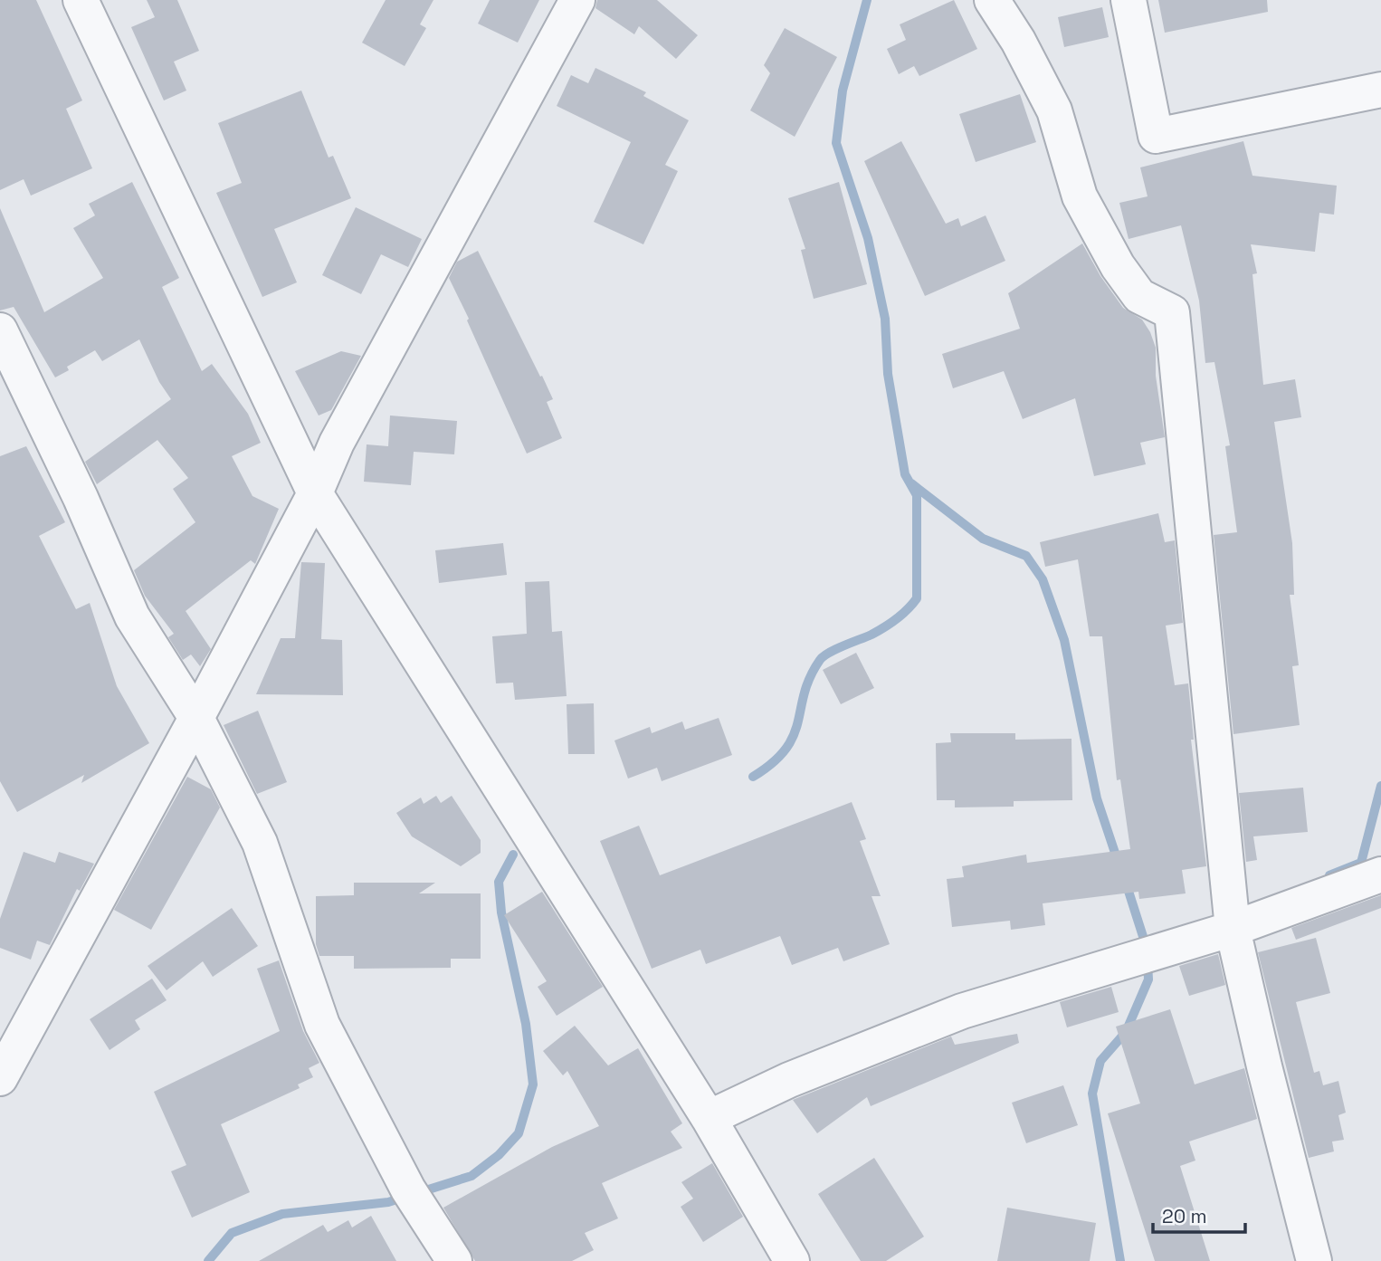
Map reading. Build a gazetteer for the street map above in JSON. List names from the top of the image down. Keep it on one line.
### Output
{"scale_bar":"20 m"}
